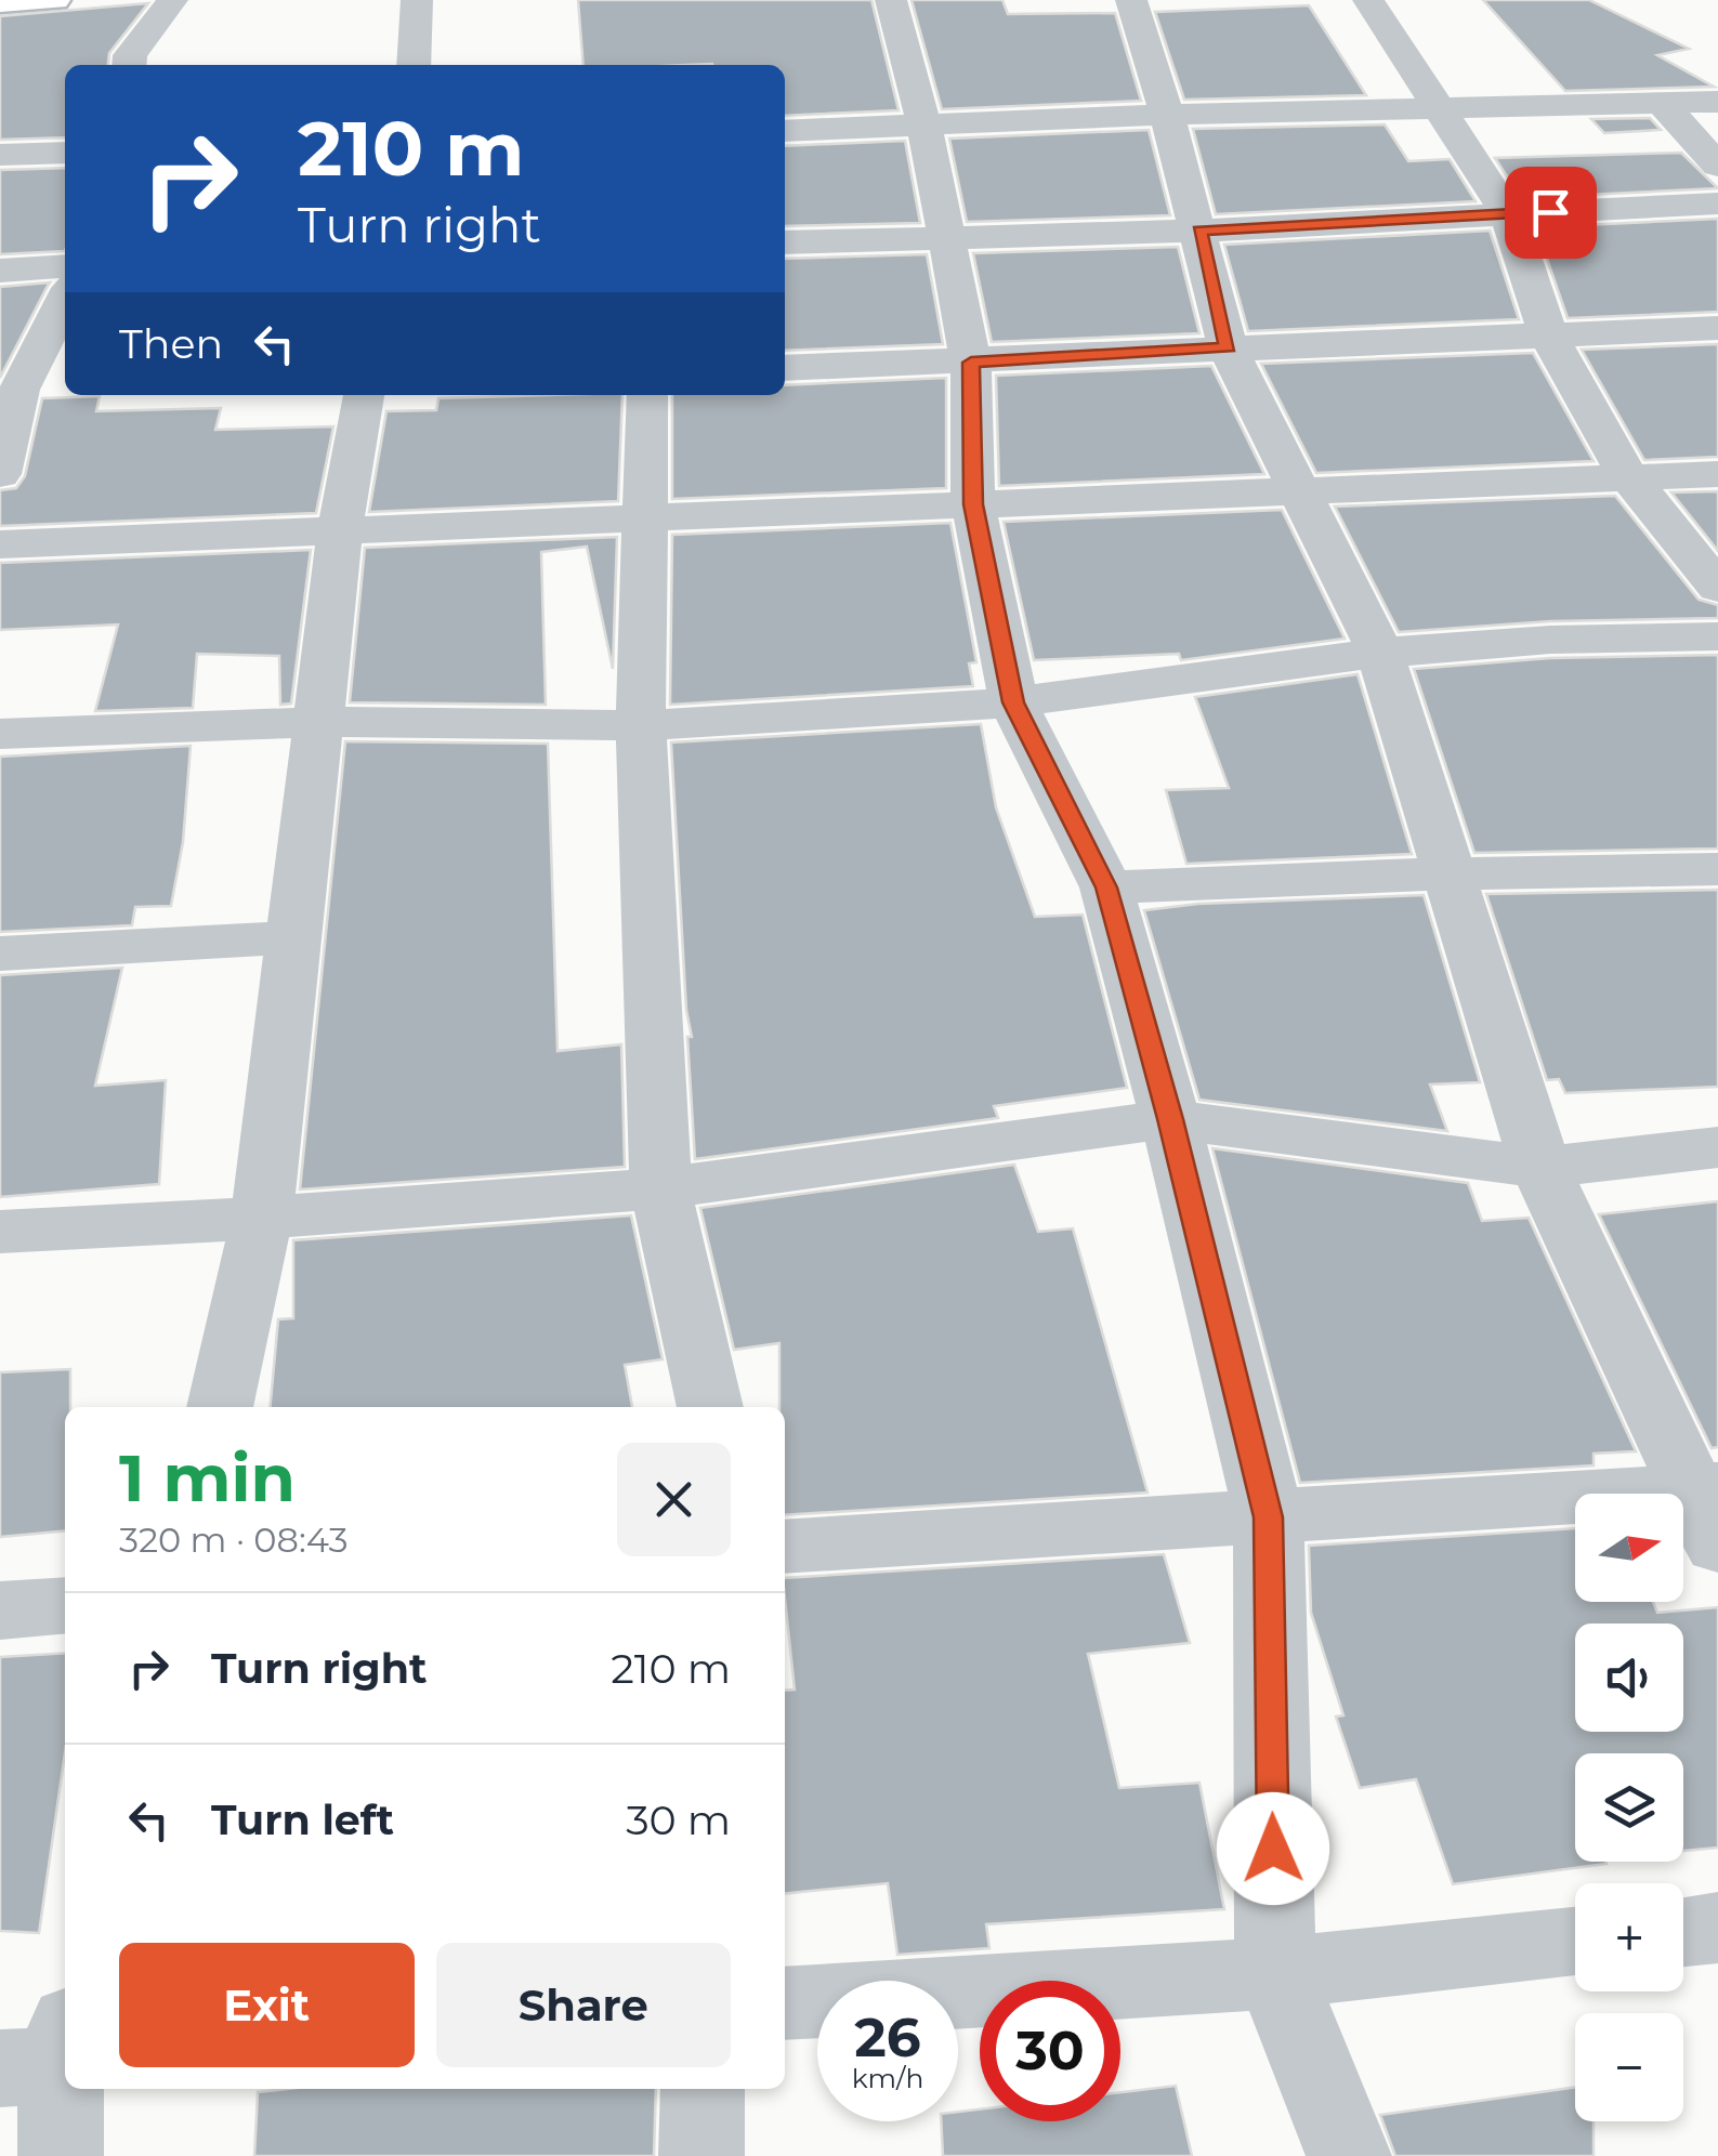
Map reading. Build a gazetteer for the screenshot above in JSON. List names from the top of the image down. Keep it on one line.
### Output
{"north":"right","page":{"turn":["210 m","Turn right"],"then":"Then","heading":["1 min","320 m · 08:43"],"map_buttons":["+","−"],"list":[{"name":"Turn right","value":"210 m"},{"name":"Turn left","value":"30 m"}],"buttons":["Exit","Share"],"speed":"26 km/h","limit":"30"}}
